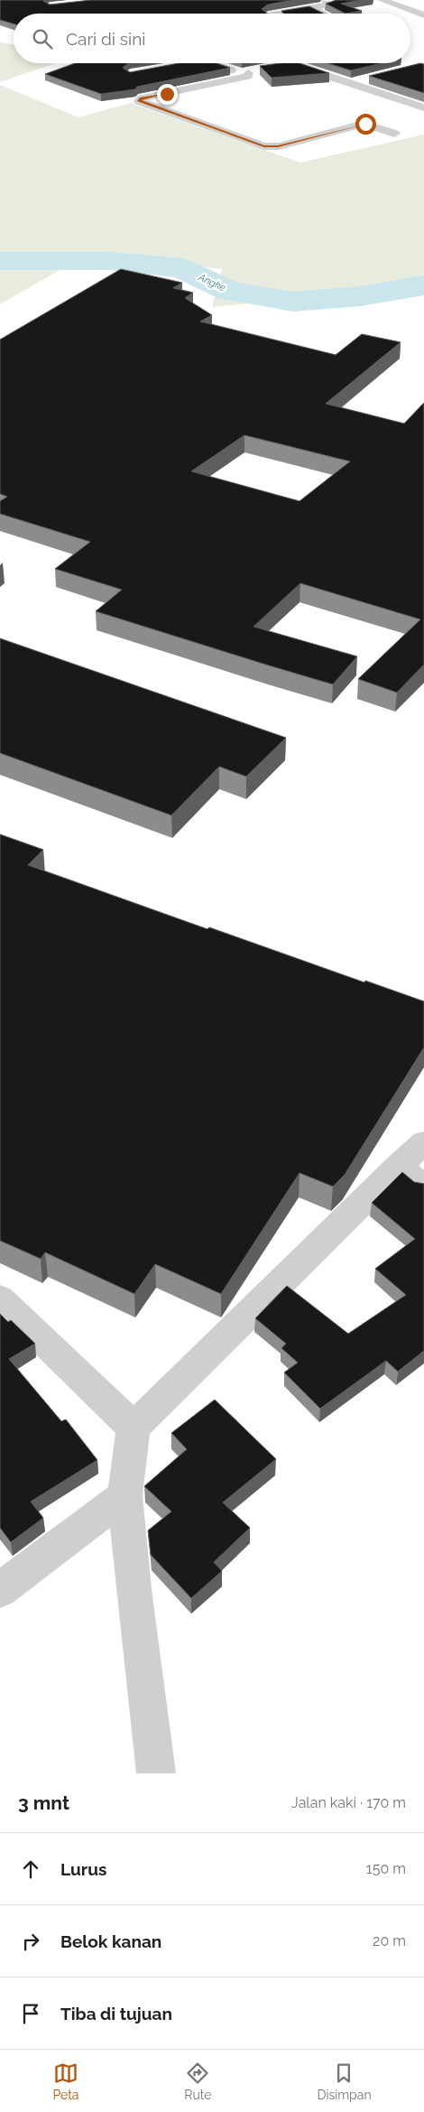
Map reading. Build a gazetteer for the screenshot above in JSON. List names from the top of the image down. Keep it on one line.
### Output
{"water":["Angke"],"page":{"search":"Cari di sini","heading":["3 mnt","Jalan kaki · 170 m"],"list":[["Lurus","150 m"],["Belok kanan","20 m"],"Tiba di tujuan"],"nav":["Peta","Rute","Disimpan"]}}
